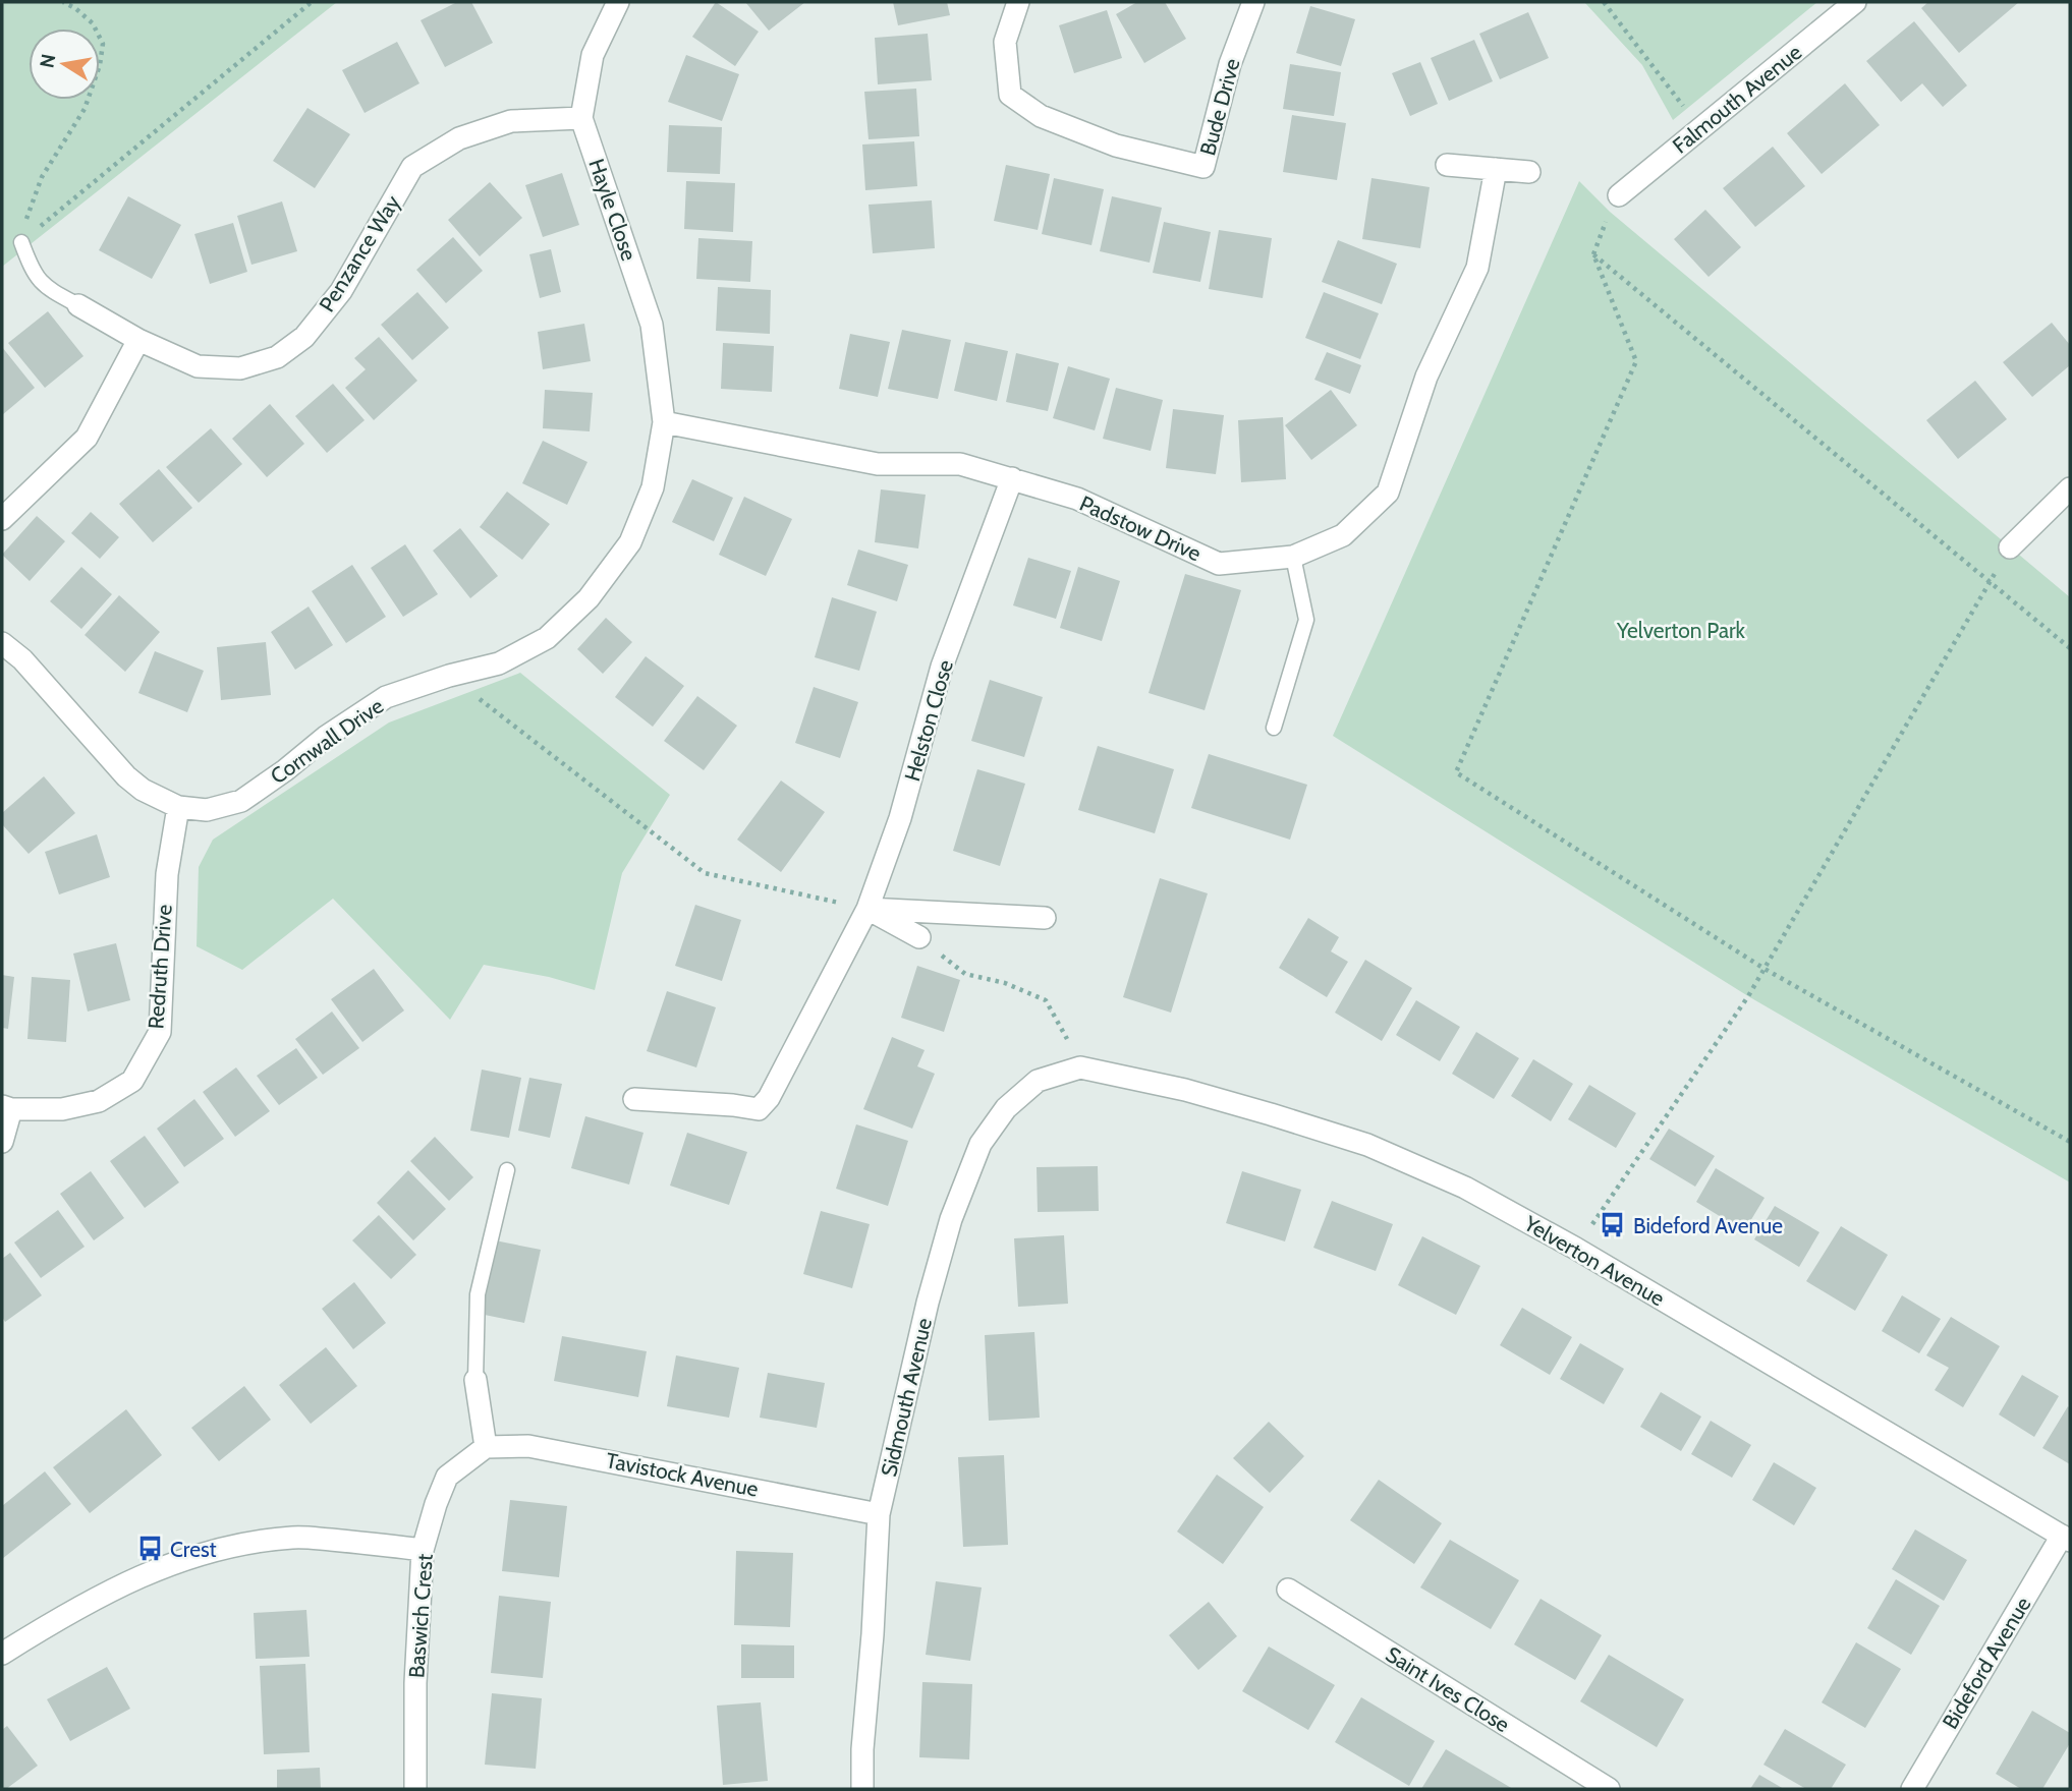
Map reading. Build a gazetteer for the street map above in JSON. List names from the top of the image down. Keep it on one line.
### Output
{"streets":{"street":["Falmouth Avenue","Bude Drive","Hayle Close","Penzance Way","Padstow Drive","Helston Close","Cornwall Drive","Redruth Drive","Yelverton Avenue","Sidmouth Avenue","Tavistock Avenue","Baswich Crest","Bideford Avenue","Saint Ives Close"]},"crossings":[["Hayle Close","Penzance Way"],["Hayle Close","Padstow Drive"],["Hayle Close","Cornwall Drive"],["Padstow Drive","Helston Close"],["Padstow Drive","Cornwall Drive"],["Cornwall Drive","Redruth Drive"],["Yelverton Avenue","Sidmouth Avenue"],["Yelverton Avenue","Bideford Avenue"],["Sidmouth Avenue","Tavistock Avenue"],["Tavistock Avenue","Baswich Crest"]],"parks":["Yelverton Park"],"places":{"bus stop":["Bideford Avenue","Crest"]},"north":"left"}
